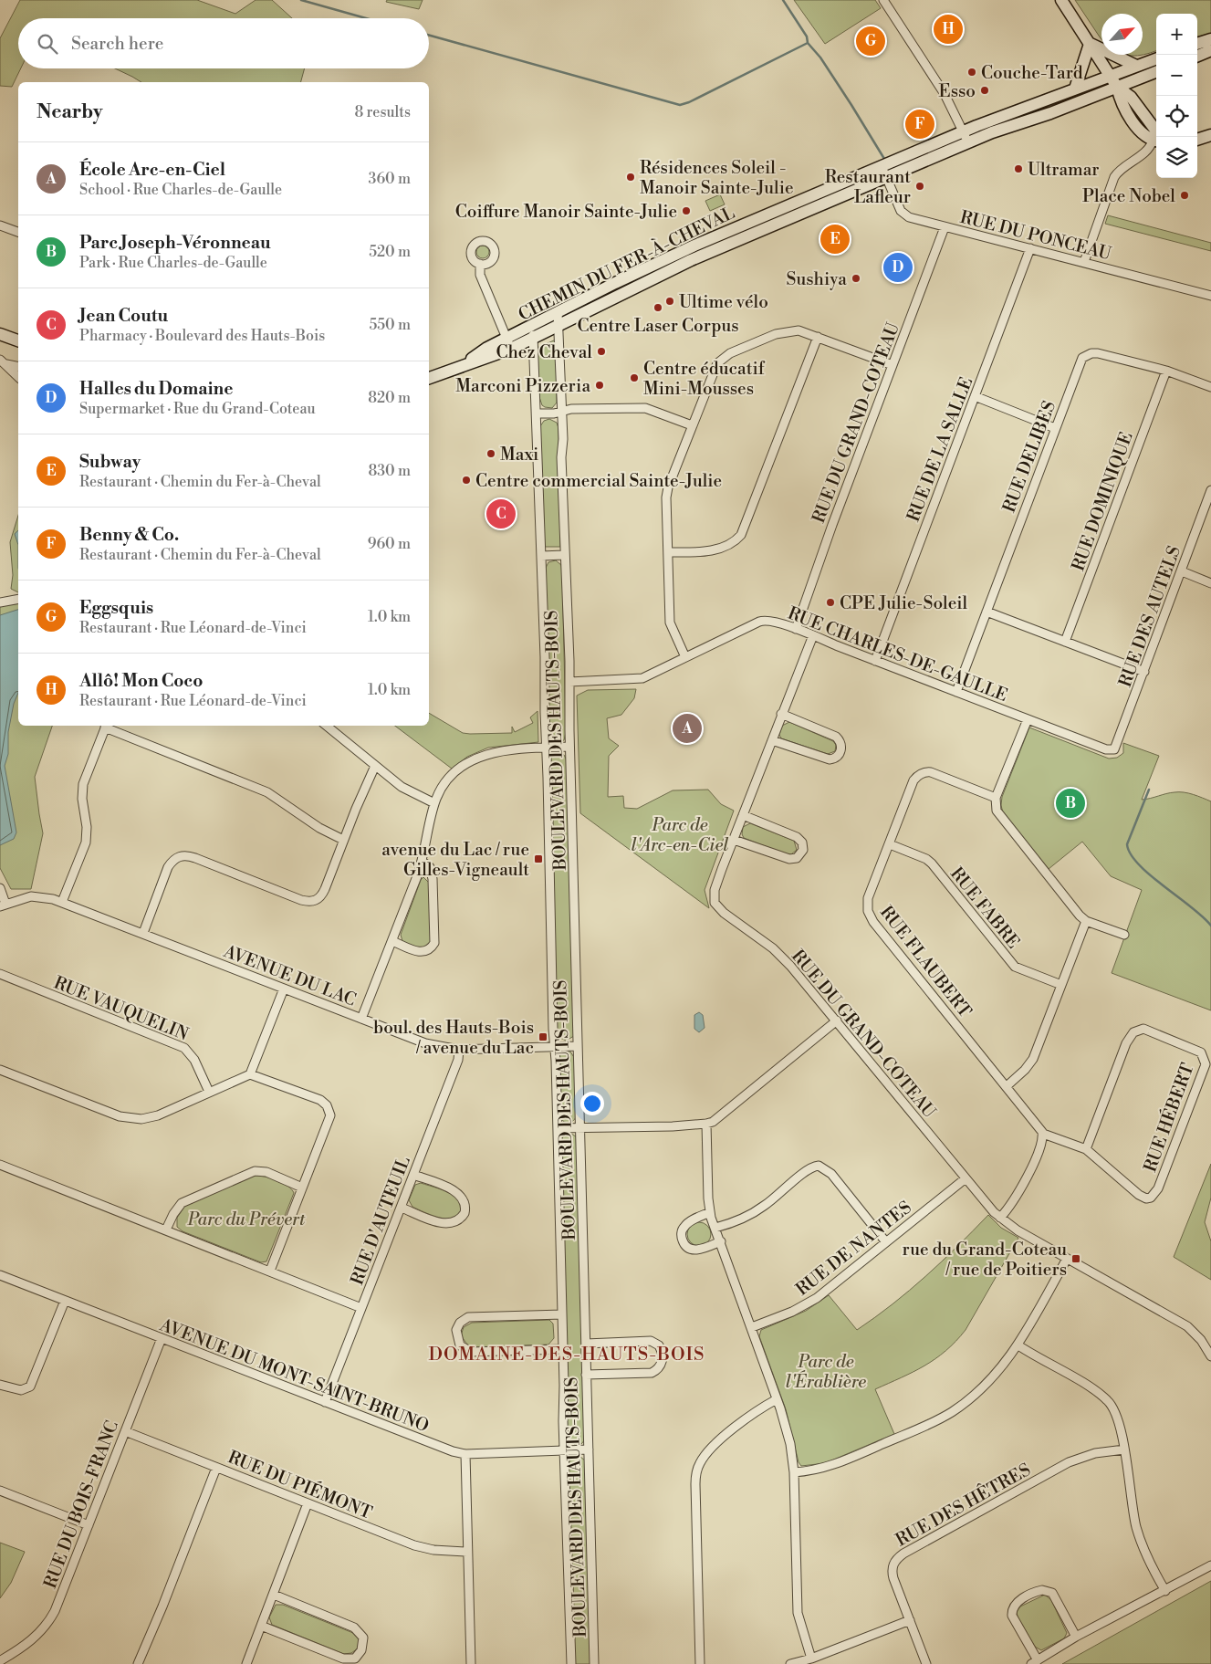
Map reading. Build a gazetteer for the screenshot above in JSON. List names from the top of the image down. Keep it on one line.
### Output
{"streets":{"street":["RUE DU PONCEAU","CHEMIN DU FER-À-CHEVAL","RUE DU GRAND-COTEAU","RUE DE LA SALLE","RUE DELIBES","RUE DOMINIQUE","RUE DES AUTELS","RUE CHARLES-DE-GAULLE","BOULEVARD DES HAUTS-BOIS","RUE FABRE","RUE FLAUBERT","AVENUE DU LAC","RUE VAUQUELIN","RUE HÉBERT","RUE D'AUTEUIL","RUE DE NANTES","AVENUE DU MONT-SAINT-BRUNO","RUE DU PIÉMONT","RUE DU BOIS-FRANC","RUE DES HÊTRES"]},"crossings":[["RUE DU PONCEAU","CHEMIN DU FER-À-CHEVAL"],["RUE DU PONCEAU","RUE DU GRAND-COTEAU"],["RUE DU PONCEAU","RUE DE LA SALLE"],["CHEMIN DU FER-À-CHEVAL","BOULEVARD DES HAUTS-BOIS"],["RUE DU GRAND-COTEAU","RUE CHARLES-DE-GAULLE"],["RUE DU GRAND-COTEAU","RUE DE NANTES"],["RUE DE LA SALLE","RUE CHARLES-DE-GAULLE"],["RUE DELIBES","RUE DOMINIQUE"],["RUE DELIBES","RUE CHARLES-DE-GAULLE"],["RUE DES AUTELS","RUE CHARLES-DE-GAULLE"],["RUE CHARLES-DE-GAULLE","BOULEVARD DES HAUTS-BOIS"],["BOULEVARD DES HAUTS-BOIS","AVENUE DU LAC"],["BOULEVARD DES HAUTS-BOIS","AVENUE DU MONT-SAINT-BRUNO"],["RUE FABRE","RUE FLAUBERT"],["RUE FLAUBERT","RUE HÉBERT"],["AVENUE DU LAC","RUE D'AUTEUIL"],["RUE D'AUTEUIL","AVENUE DU MONT-SAINT-BRUNO"],["AVENUE DU MONT-SAINT-BRUNO","RUE DU BOIS-FRANC"],["RUE DU PIÉMONT","RUE DU BOIS-FRANC"]],"districts":["DOMAINE-DES-HAUTS-BOIS"],"parks":["Parc de l'Arc-en-Ciel","Parc du Prévert","Parc de l'Érablière"],"places":{"other":["Couche-Tard","Esso","Ultramar","Résidences Soleil - Manoir Sainte-Julie","Restaurant Lafleur","Place Nobel","Coiffure Manoir Sainte-Julie","Sushiya","Ultime vélo","Centre Laser Corpus","Chez Cheval","Centre éducatif Mini-Mousses","Marconi Pizzeria","Maxi","Centre commercial Sainte-Julie","CPE Julie-Soleil"],"transit":["avenue du Lac / rue Gilles-Vigneault","boul. des Hauts-Bois / avenue du Lac","rue du Grand-Coteau / rue de Poitiers"]},"north":"top right","page":{"pins":["H","G","F","E","D","C","A","B"],"map_buttons":["+","−"],"search":"Search here","heading":["Nearby","8 results"],"list":[{"mark":"A","name":"École Arc-en-Ciel","note":"School · Rue Charles-de-Gaulle","value":"360 m"},{"mark":"B","name":"Parc Joseph-Véronneau","note":"Park · Rue Charles-de-Gaulle","value":"520 m"},{"mark":"C","name":"Jean Coutu","note":"Pharmacy · Boulevard des Hauts-Bois","value":"550 m"},{"mark":"D","name":"Halles du Domaine","note":"Supermarket · Rue du Grand-Coteau","value":"820 m"},{"mark":"E","name":"Subway","note":"Restaurant · Chemin du Fer-à-Cheval","value":"830 m"},{"mark":"F","name":"Benny & Co.","note":"Restaurant · Chemin du Fer-à-Cheval","value":"960 m"},{"mark":"G","name":"Eggsquis","note":"Restaurant · Rue Léonard-de-Vinci","value":"1.0 km"},{"mark":"H","name":"Allô! Mon Coco","note":"Restaurant · Rue Léonard-de-Vinci","value":"1.0 km"}]}}
